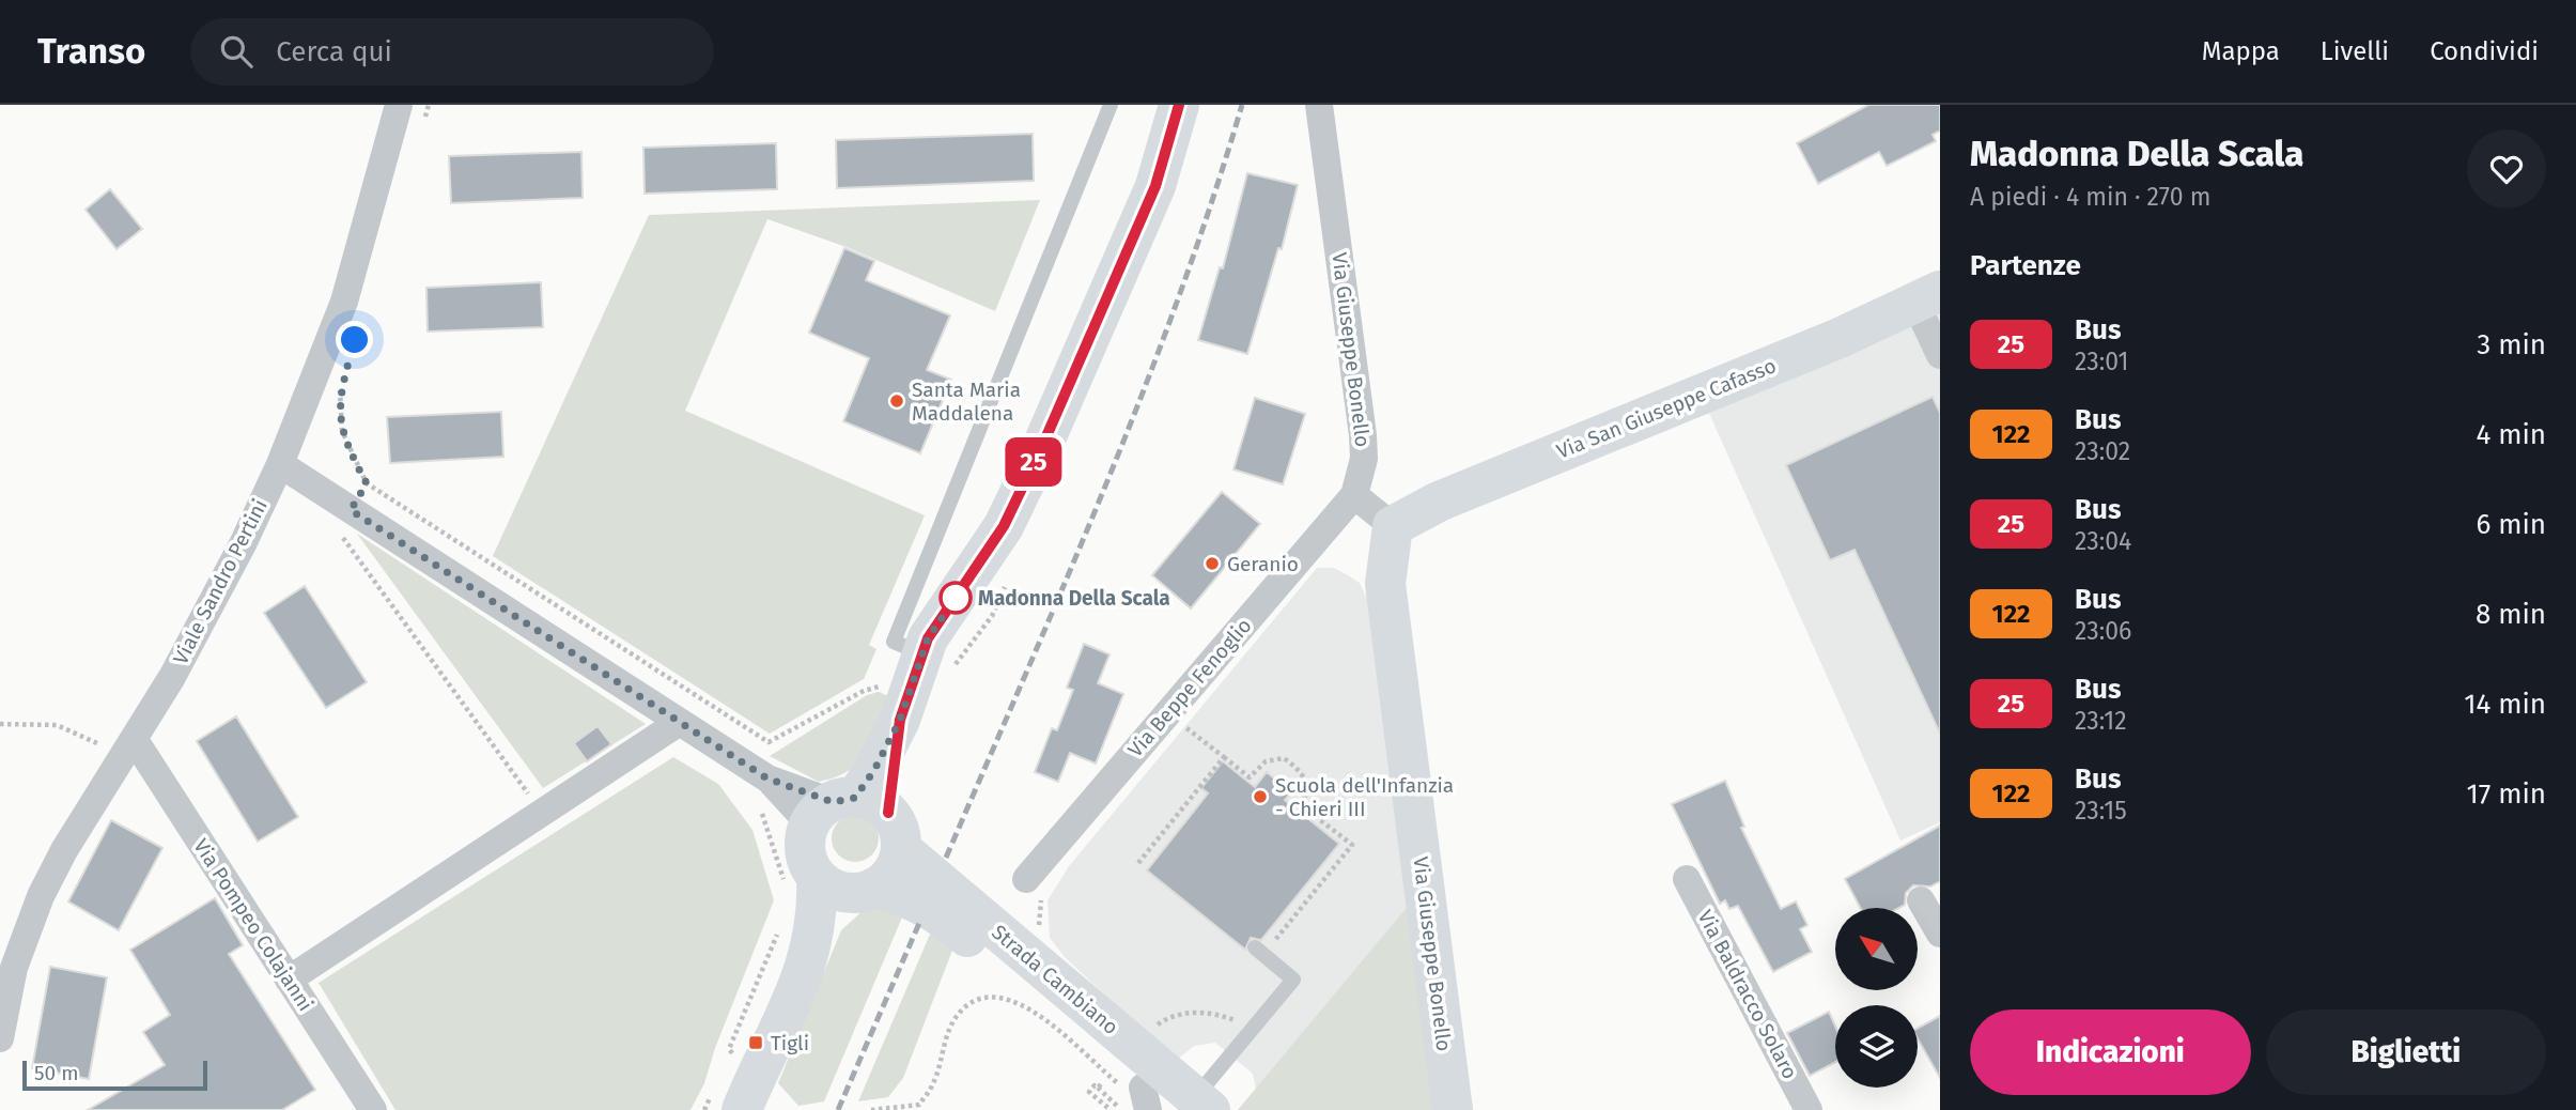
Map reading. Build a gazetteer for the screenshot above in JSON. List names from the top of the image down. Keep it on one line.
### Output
{"streets":{"main road":["Via Giuseppe Bonello","Via San Giuseppe Cafasso","Strada Cambiano"],"street":["Viale Sandro Pertini","Via Beppe Fenoglio","Via Pompeo Colajanni","Via Baldracco Solaro"]},"crossings":[["Via Giuseppe Bonello","Via San Giuseppe Cafasso"],["Via Giuseppe Bonello","Via Beppe Fenoglio"],["Viale Sandro Pertini","Via Pompeo Colajanni"]],"places":{"other":["Santa Maria Maddalena","Geranio","Madonna Della Scala","Scuola dell'Infanzia - Chieri III"],"transit":["Tigli"]},"lines":["bus line 25"],"scale_bar":"50 m","north":"top left","page":{"header":"Transo","search":"Cerca qui","nav":["Mappa","Livelli","Condividi"],"on_map":"25","heading":[["Madonna Della Scala","A piedi · 4 min · 270 m"],"Partenze"],"list":[{"mark":"25","name":"Bus","note":"23:01","value":"3 min"},{"mark":"122","name":"Bus","note":"23:02","value":"4 min"},{"mark":"25","name":"Bus","note":"23:04","value":"6 min"},{"mark":"122","name":"Bus","note":"23:06","value":"8 min"},{"mark":"25","name":"Bus","note":"23:12","value":"14 min"},{"mark":"122","name":"Bus","note":"23:15","value":"17 min"}],"buttons":["Indicazioni","Biglietti"],"scale":"50 m"}}
